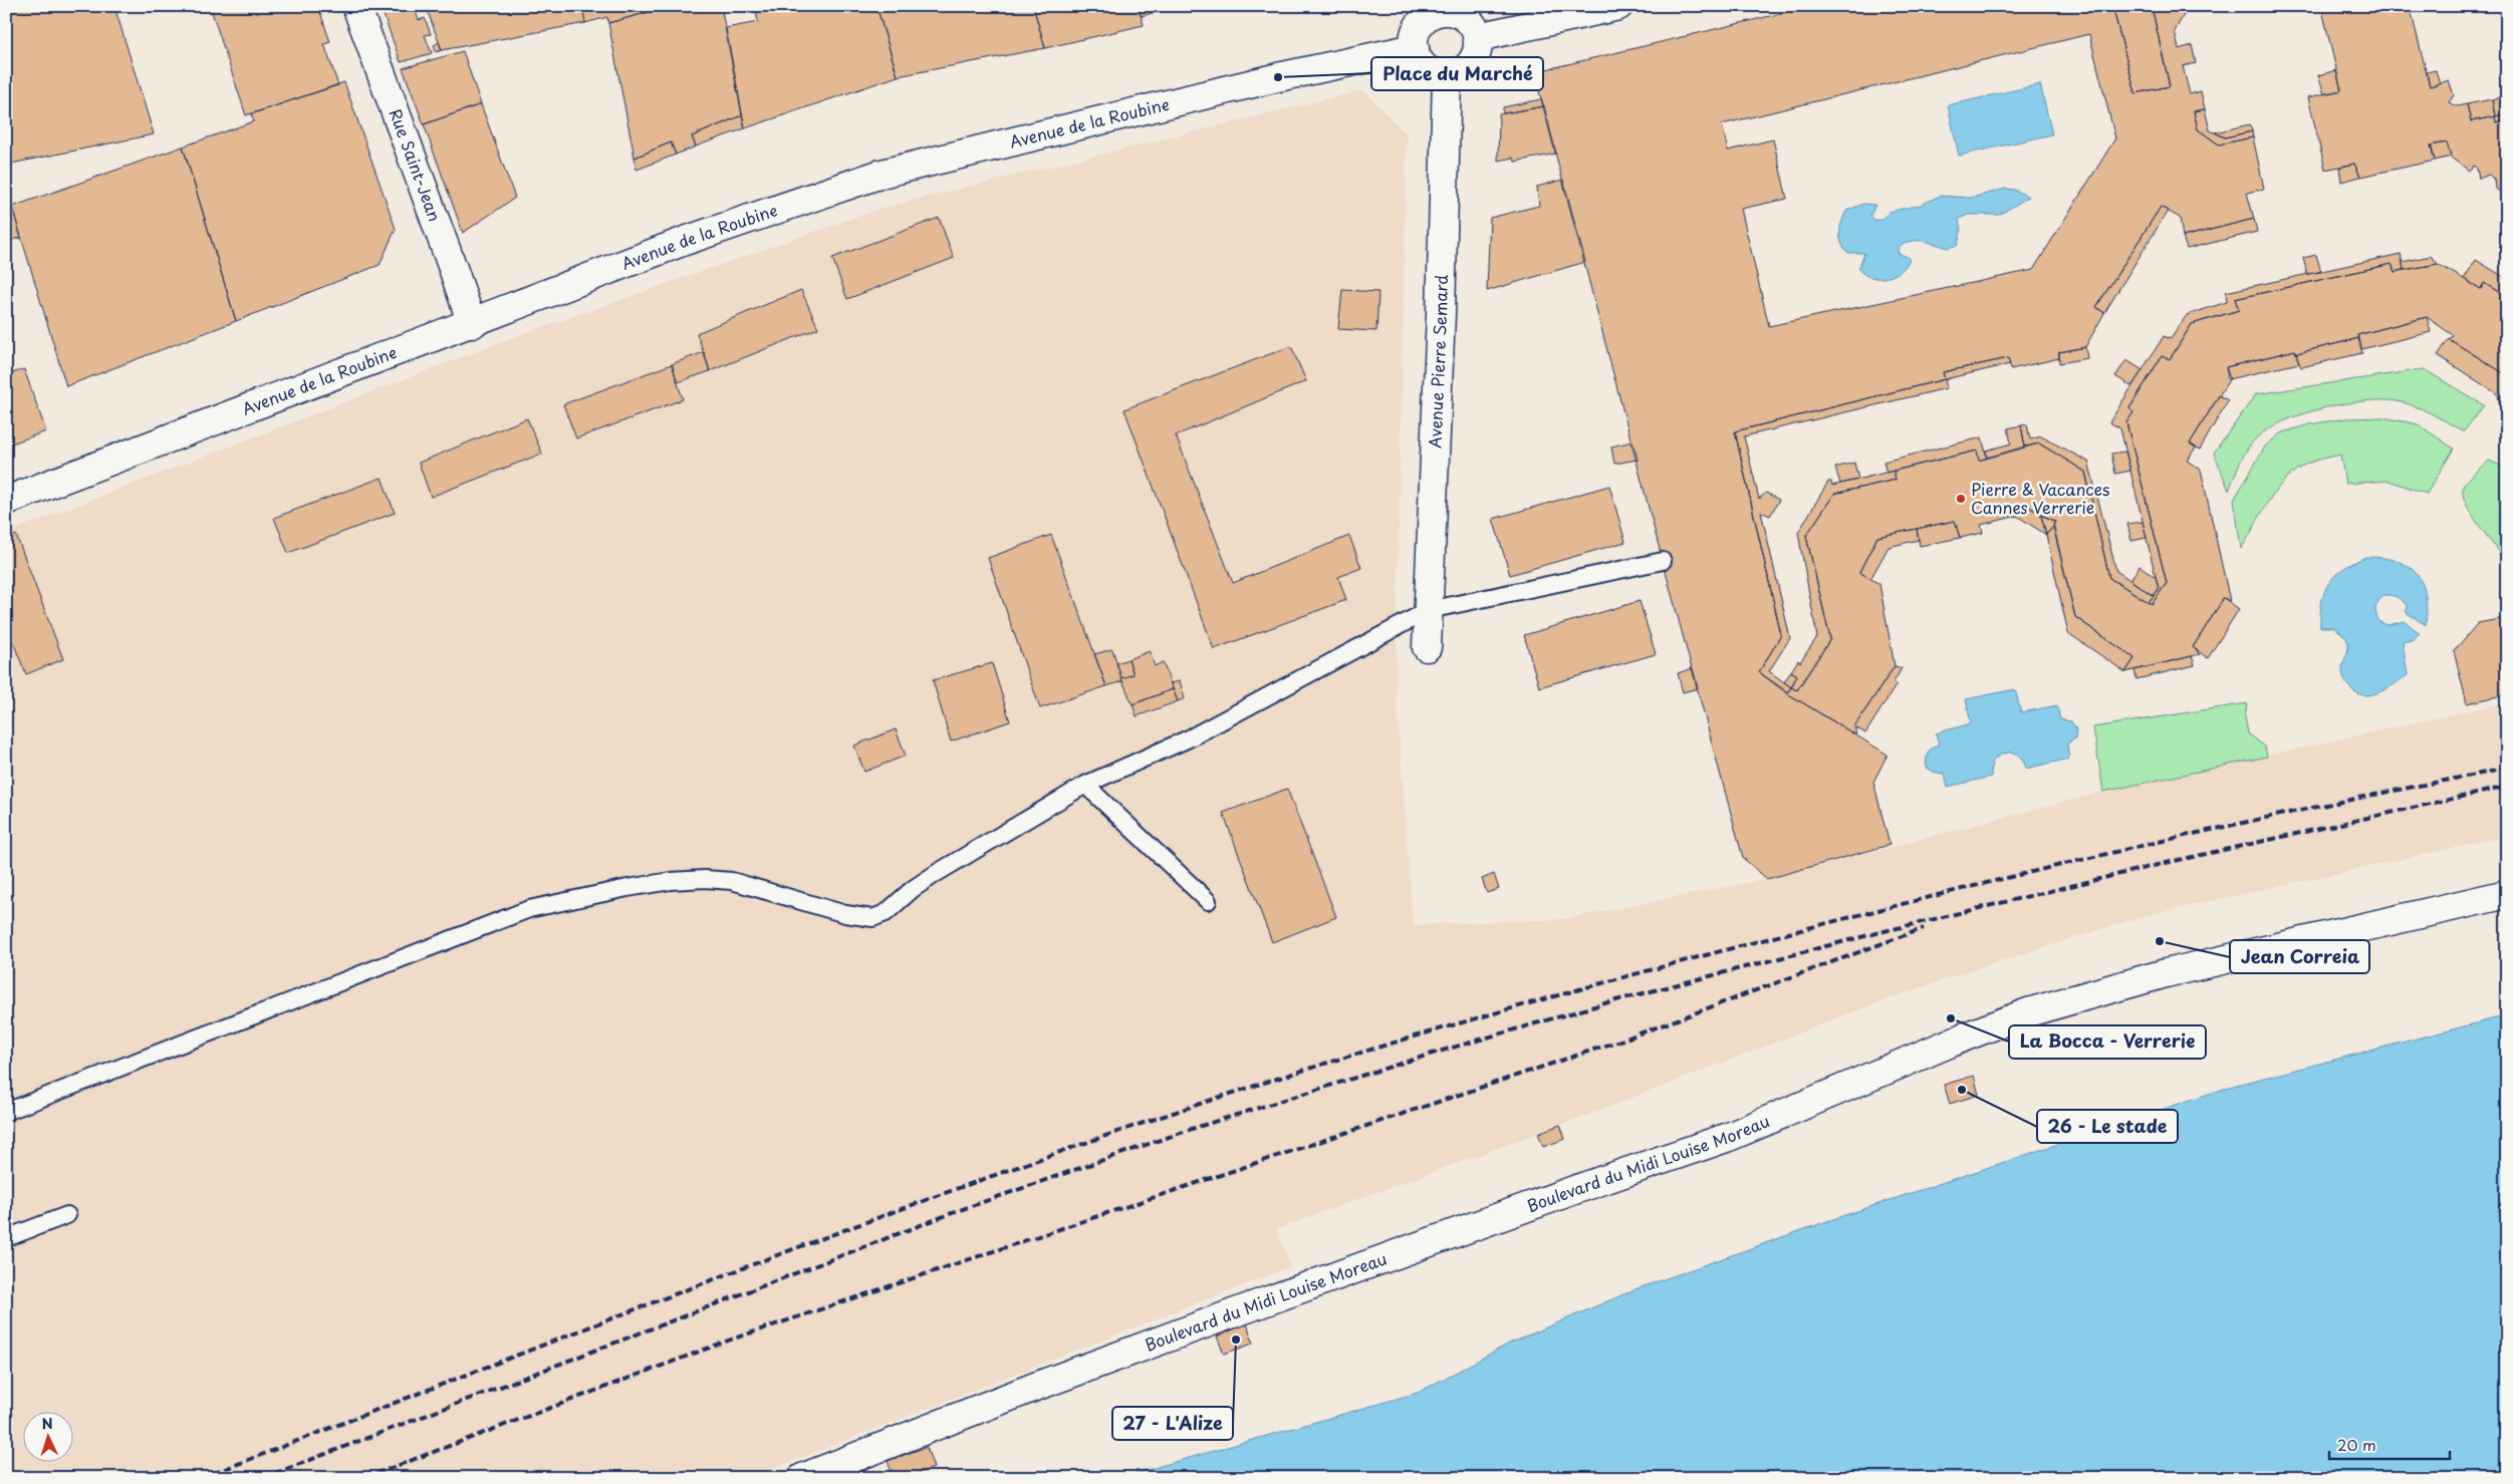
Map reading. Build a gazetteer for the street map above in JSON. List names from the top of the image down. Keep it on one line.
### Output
{"streets":{"street":["Avenue de la Roubine","Rue Saint-Jean","Avenue Pierre Semard","Boulevard du Midi Louise Moreau"]},"crossings":[["Avenue de la Roubine","Rue Saint-Jean"],["Avenue de la Roubine","Avenue Pierre Semard"]],"places":["Place du Marché","Pierre & Vacances Cannes Verrerie","Jean Correia","La Bocca - Verrerie","26 - Le stade","27 - L'Alize"],"scale_bar":"20 m","north":"top"}
